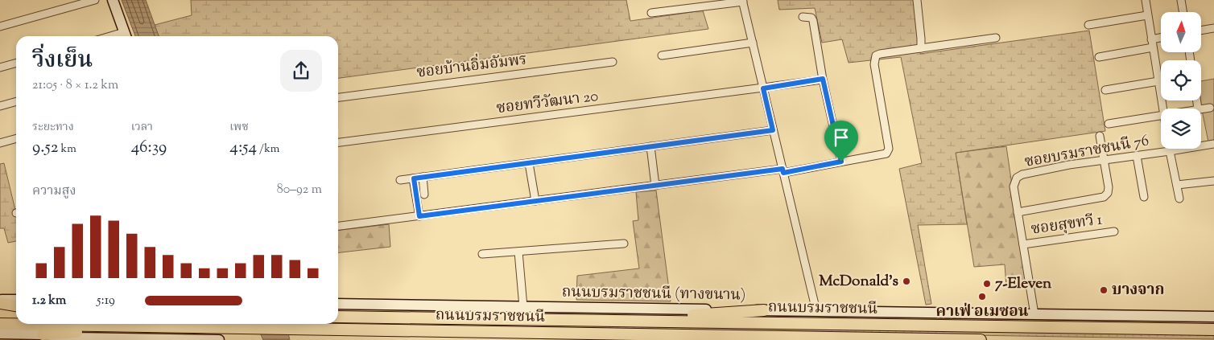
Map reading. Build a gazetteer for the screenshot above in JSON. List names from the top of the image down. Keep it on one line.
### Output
{"streets":{"highway":["ถนนบรมราชชนนี"],"main road":["ถนนบรมราชชนนี (ทางขนาน)"],"street":["ซอยบ้านอิ่มอัมพร","ซอยทวีวัฒนา 20","ซอยบรมราชชนนี 76","ซอยสุขทวี 1"]},"crossings":[["ซอยบรมราชชนนี 76","ซอยสุขทวี 1"],["ซอยบรมราชชนนี 76","ถนนบรมราชชนนี (ทางขนาน)"]],"places":["McDonald's","7-Eleven","บางจาก","คาเฟ่ อเมซอน"],"north":"top","page":{"heading":["วิ่งเย็น","21:05 · 8 × 1.2 km"],"stats":[["ระยะทาง","9.52 km"],["เวลา","46:39"],["เพซ","4:54 /km"]],"chart":["ความสูง","80–92 m"],"list":[{"name":"1.2 km","note":"5:19"}]}}
